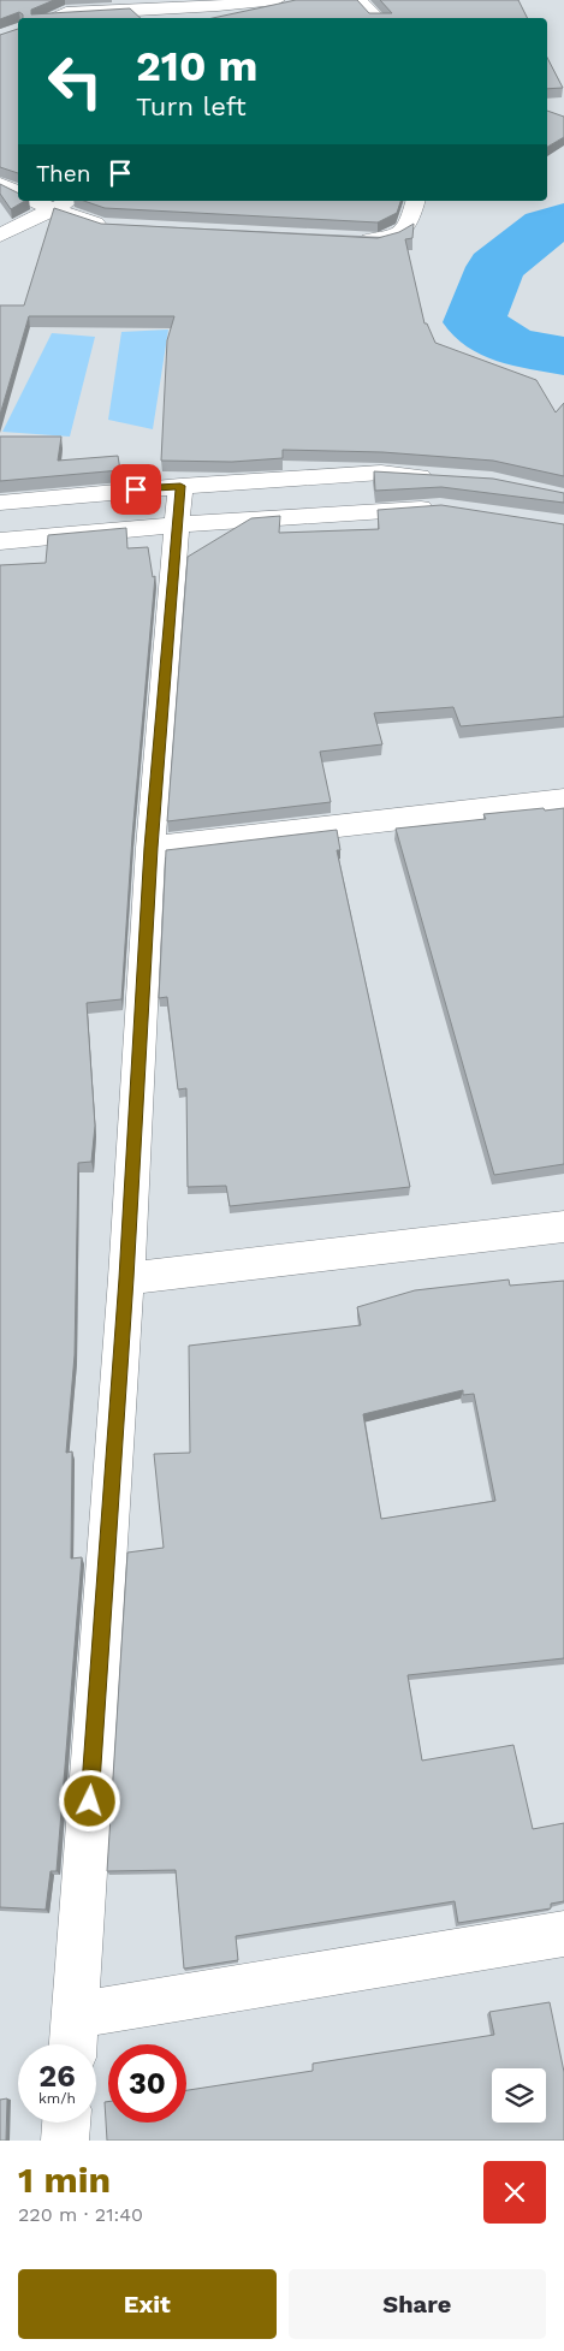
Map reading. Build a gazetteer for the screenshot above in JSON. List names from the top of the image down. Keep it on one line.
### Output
{"page":{"turn":["210 m","Turn left"],"then":"Then","speed":"26 km/h","limit":"30","heading":["1 min","220 m · 21:40"],"buttons":["Exit","Share"]}}
